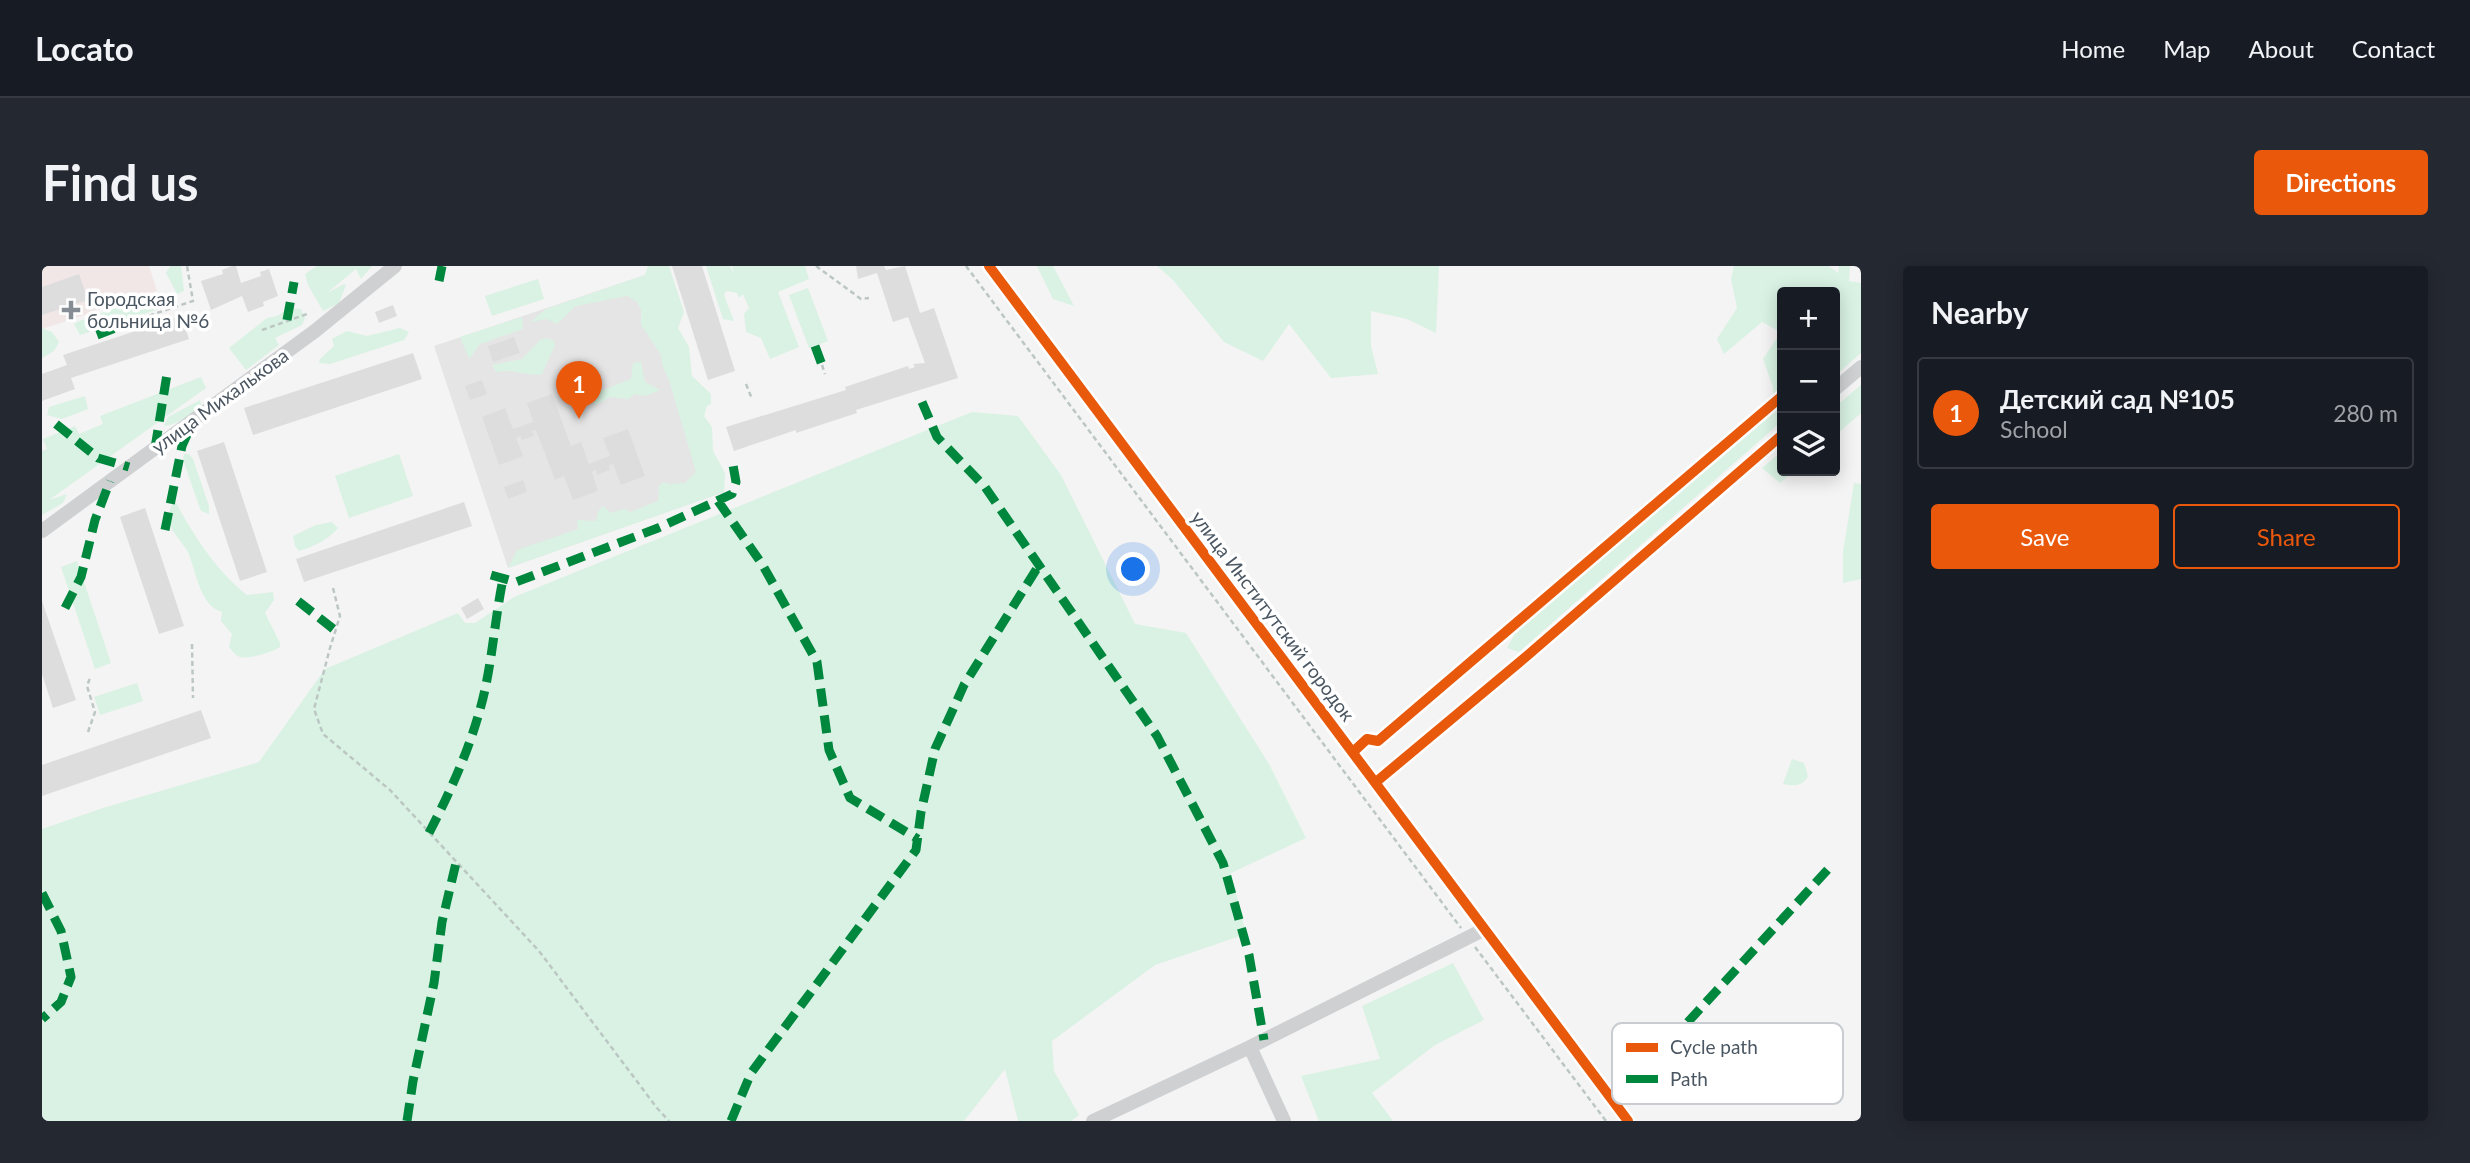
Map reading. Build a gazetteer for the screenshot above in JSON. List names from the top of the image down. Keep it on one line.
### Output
{"streets":{"street":["улица Михалькова","улица Институтский городок"]},"places":{"health":["Городская больница №6"]},"legend":["Cycle path","Path"],"page":{"header":"Locato","nav":["Home","Map","About","Contact"],"buttons":["Directions",["Save","Share"]],"title":"Find us","heading":"Nearby","map_buttons":["+","−"],"list":[{"mark":"1","name":"Детский сад №105","note":"School","value":"280 m"}],"pins":"1"}}
